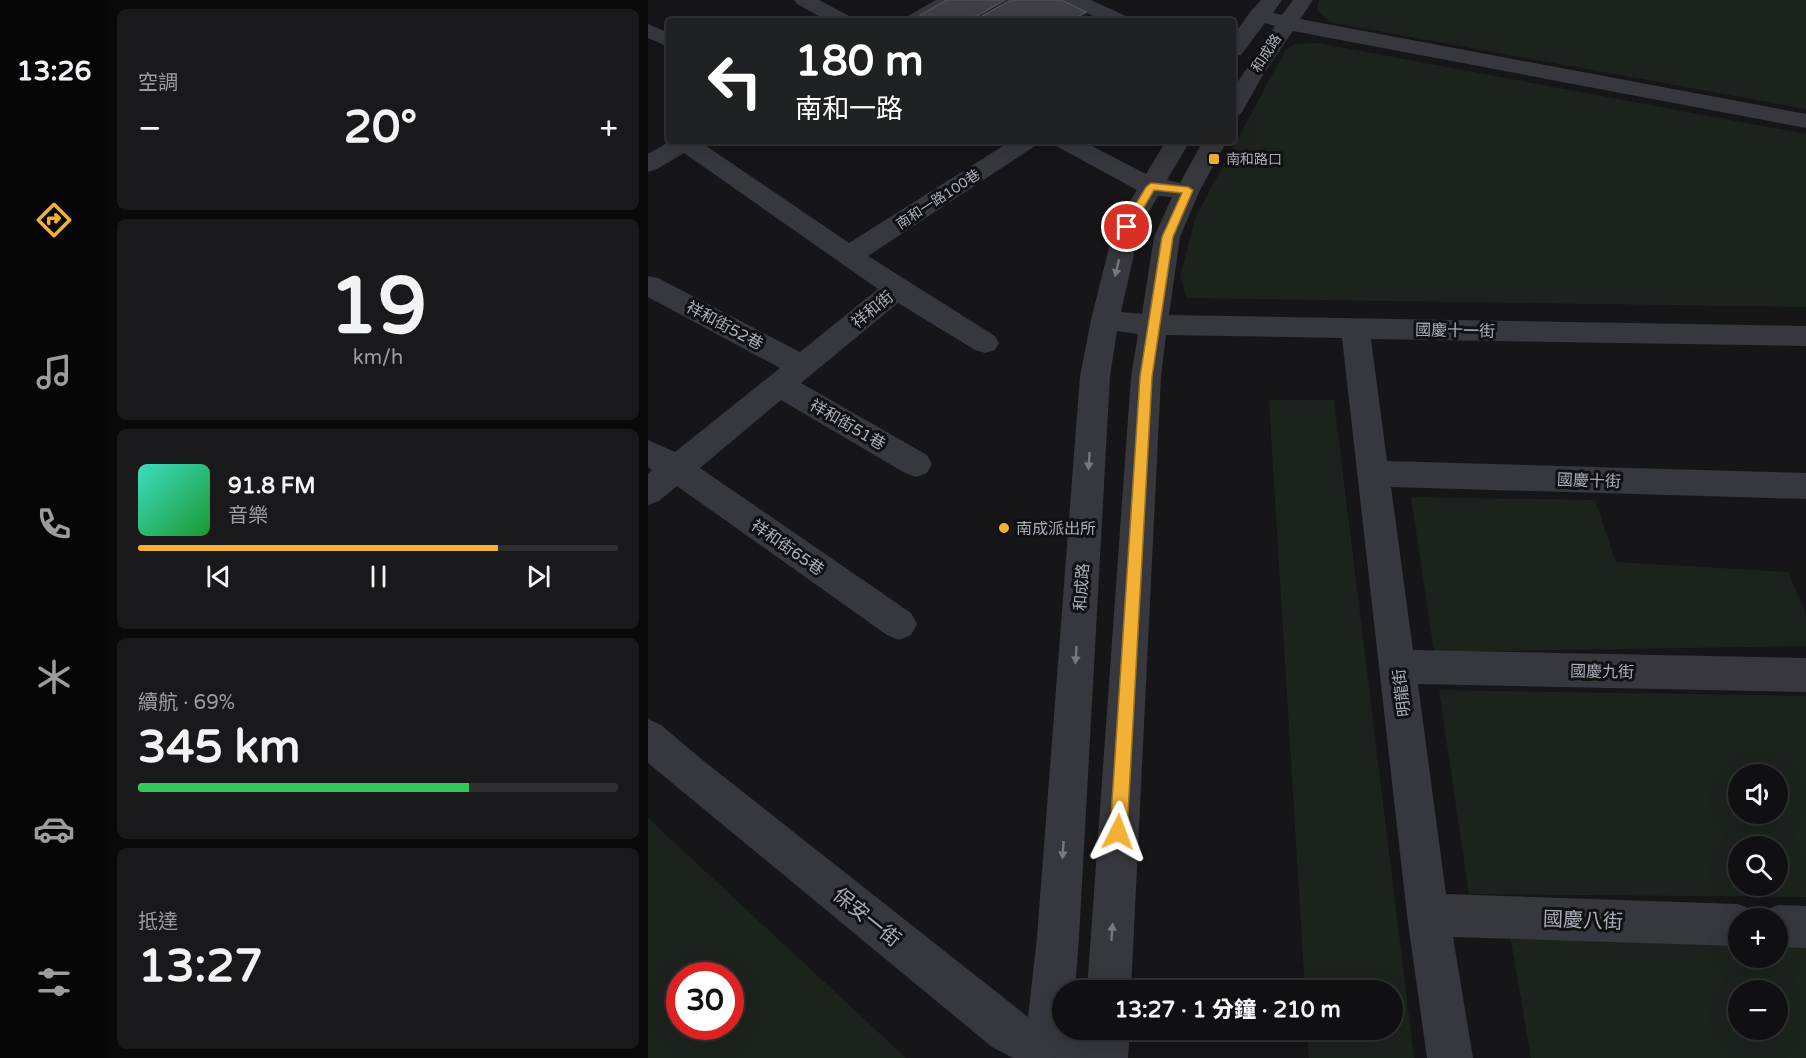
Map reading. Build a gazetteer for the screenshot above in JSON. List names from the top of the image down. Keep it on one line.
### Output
{"streets":{"street":["和成路","南和一路100巷","祥和街","祥和街52巷","國慶十一街","祥和街51巷","國慶十街","祥和街65巷","國慶九街","明龍街","保安一街","國慶八街"]},"crossings":[["和成路","國慶十一街"],["和成路","保安一街"],["南和一路100巷","祥和街"],["祥和街","祥和街52巷"],["祥和街","祥和街51巷"],["祥和街","祥和街65巷"],["祥和街52巷","祥和街51巷"],["國慶十一街","明龍街"],["國慶十街","明龍街"],["國慶九街","明龍街"],["明龍街","國慶八街"]],"places":{"transit":["南和路口"],"other":["南成派出所"]},"page":{"tabs":"13:26","tile":["空調",["19","km/h"],["續航 · 69%","345 km"],["抵達","13:27"]],"turn":["180 m","南和一路"],"heat":["−","20°","+"],"song":["91.8 FM","音樂"],"map_buttons":["+","−"],"limit":"30","trip":"13:27 · 1 分鐘 · 210 m"}}
